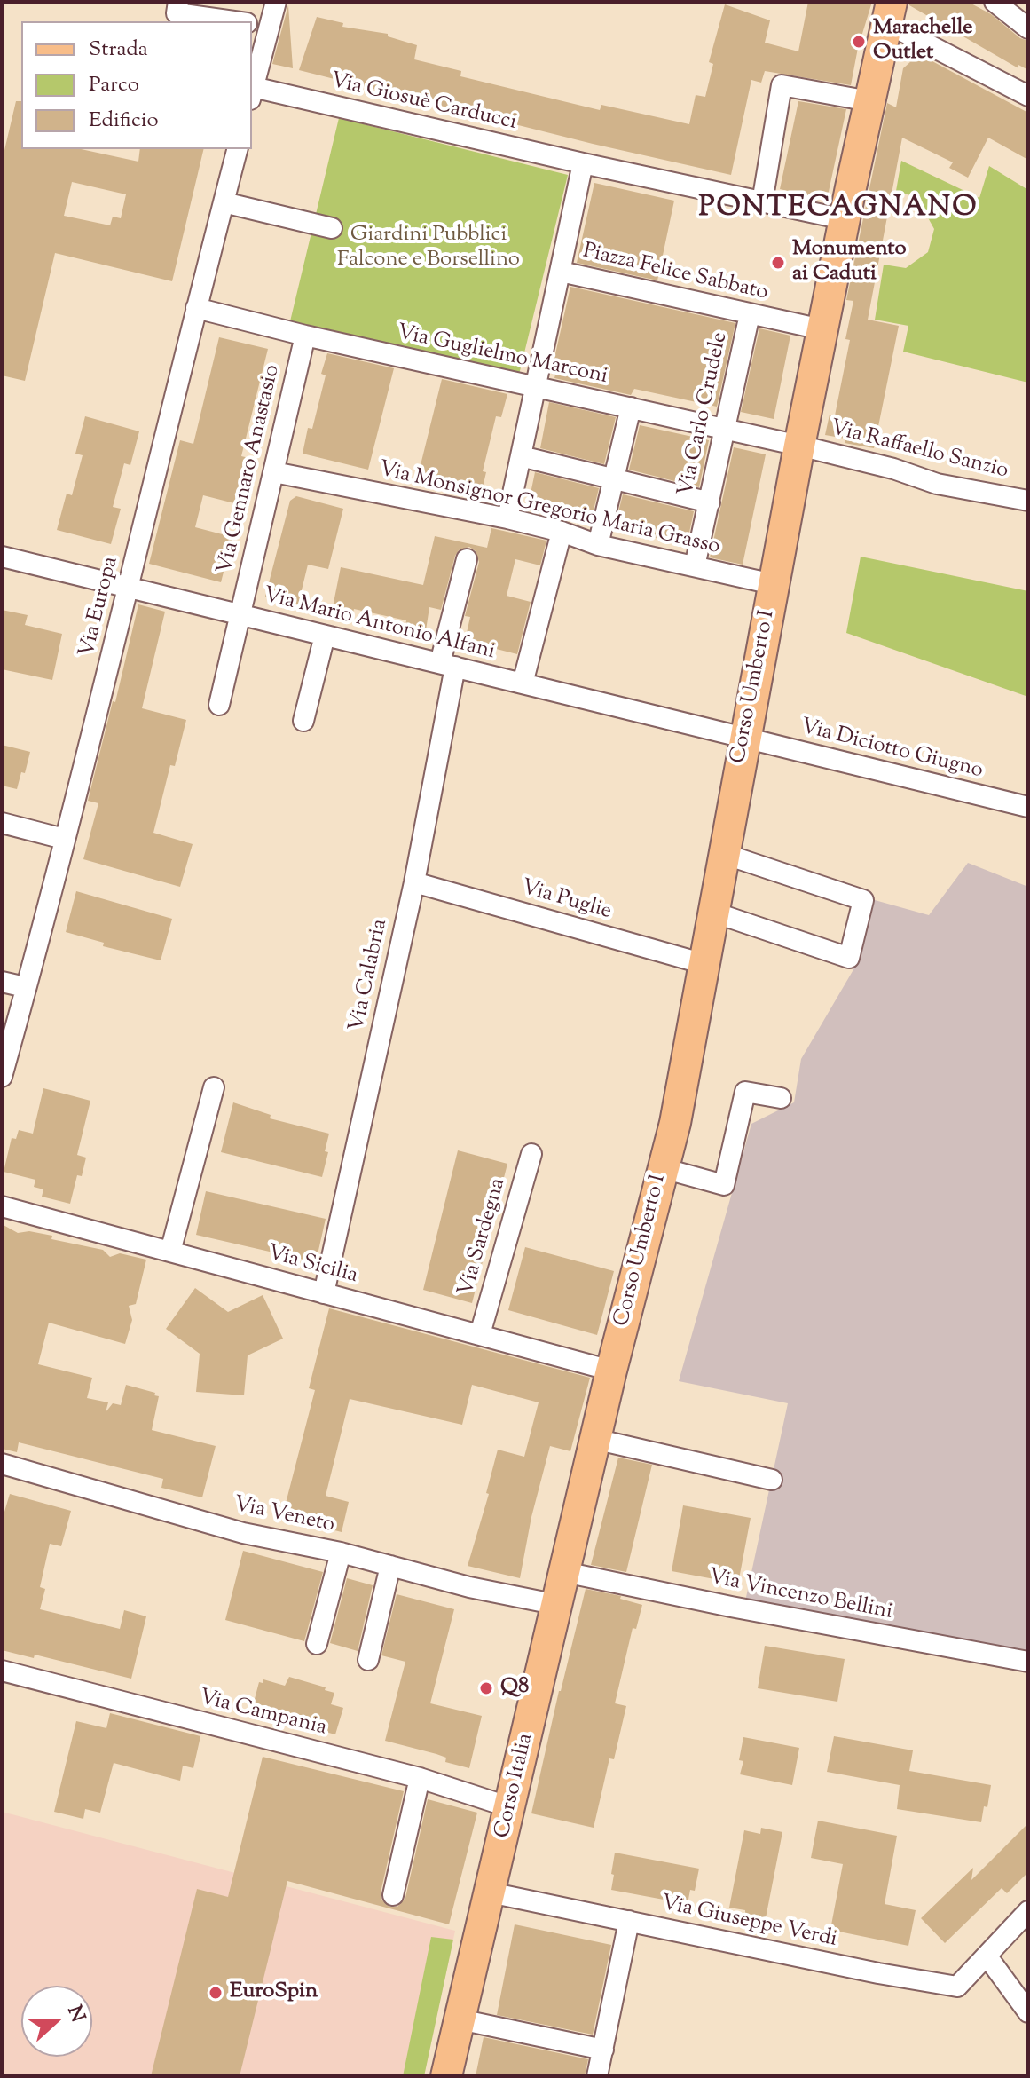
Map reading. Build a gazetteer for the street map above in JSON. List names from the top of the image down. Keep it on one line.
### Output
{"streets":{"main road":["Corso Umberto I","Corso Italia"],"street":["Via Giosuè Carducci","Piazza Felice Sabbato","Via Guglielmo Marconi","Via Carlo Crudele","Via Raffaello Sanzio","Via Gennaro Anastasio","Via Monsignor Gregorio Maria Grasso","Via Europa","Via Mario Antonio Alfani","Via Diciotto Giugno","Via Puglie","Via Calabria","Via Sardegna","Via Sicilia","Via Veneto","Via Vincenzo Bellini","Via Campania","Via Giuseppe Verdi"]},"crossings":[["Via Giosuè Carducci","Piazza Felice Sabbato"],["Piazza Felice Sabbato","Via Guglielmo Marconi"],["Piazza Felice Sabbato","Via Carlo Crudele"],["Piazza Felice Sabbato","Via Monsignor Gregorio Maria Grasso"],["Piazza Felice Sabbato","Corso Umberto I"],["Via Guglielmo Marconi","Via Carlo Crudele"],["Via Guglielmo Marconi","Via Raffaello Sanzio"],["Via Guglielmo Marconi","Via Gennaro Anastasio"],["Via Guglielmo Marconi","Via Europa"],["Via Guglielmo Marconi","Corso Umberto I"],["Via Carlo Crudele","Via Monsignor Gregorio Maria Grasso"],["Via Raffaello Sanzio","Corso Umberto I"],["Via Gennaro Anastasio","Via Monsignor Gregorio Maria Grasso"],["Via Gennaro Anastasio","Via Mario Antonio Alfani"],["Via Monsignor Gregorio Maria Grasso","Corso Umberto I"],["Via Europa","Via Mario Antonio Alfani"],["Via Mario Antonio Alfani","Corso Umberto I"],["Via Mario Antonio Alfani","Via Diciotto Giugno"],["Via Mario Antonio Alfani","Via Calabria"],["Corso Umberto I","Via Diciotto Giugno"],["Corso Umberto I","Via Puglie"],["Corso Umberto I","Via Sicilia"],["Corso Umberto I","Corso Italia"],["Via Puglie","Via Calabria"],["Via Calabria","Via Sicilia"],["Via Sardegna","Via Sicilia"],["Via Sicilia","Corso Italia"],["Via Veneto","Corso Italia"],["Via Vincenzo Bellini","Corso Italia"],["Via Campania","Corso Italia"],["Corso Italia","Via Giuseppe Verdi"]],"districts":["PONTECAGNANO"],"parks":["Giardini Pubblici Falcone e Borsellino"],"places":["Marachelle Outlet","Monumento ai Caduti","Q8","EuroSpin"],"legend":["Strada","Parco","Edificio"],"north":"right"}
